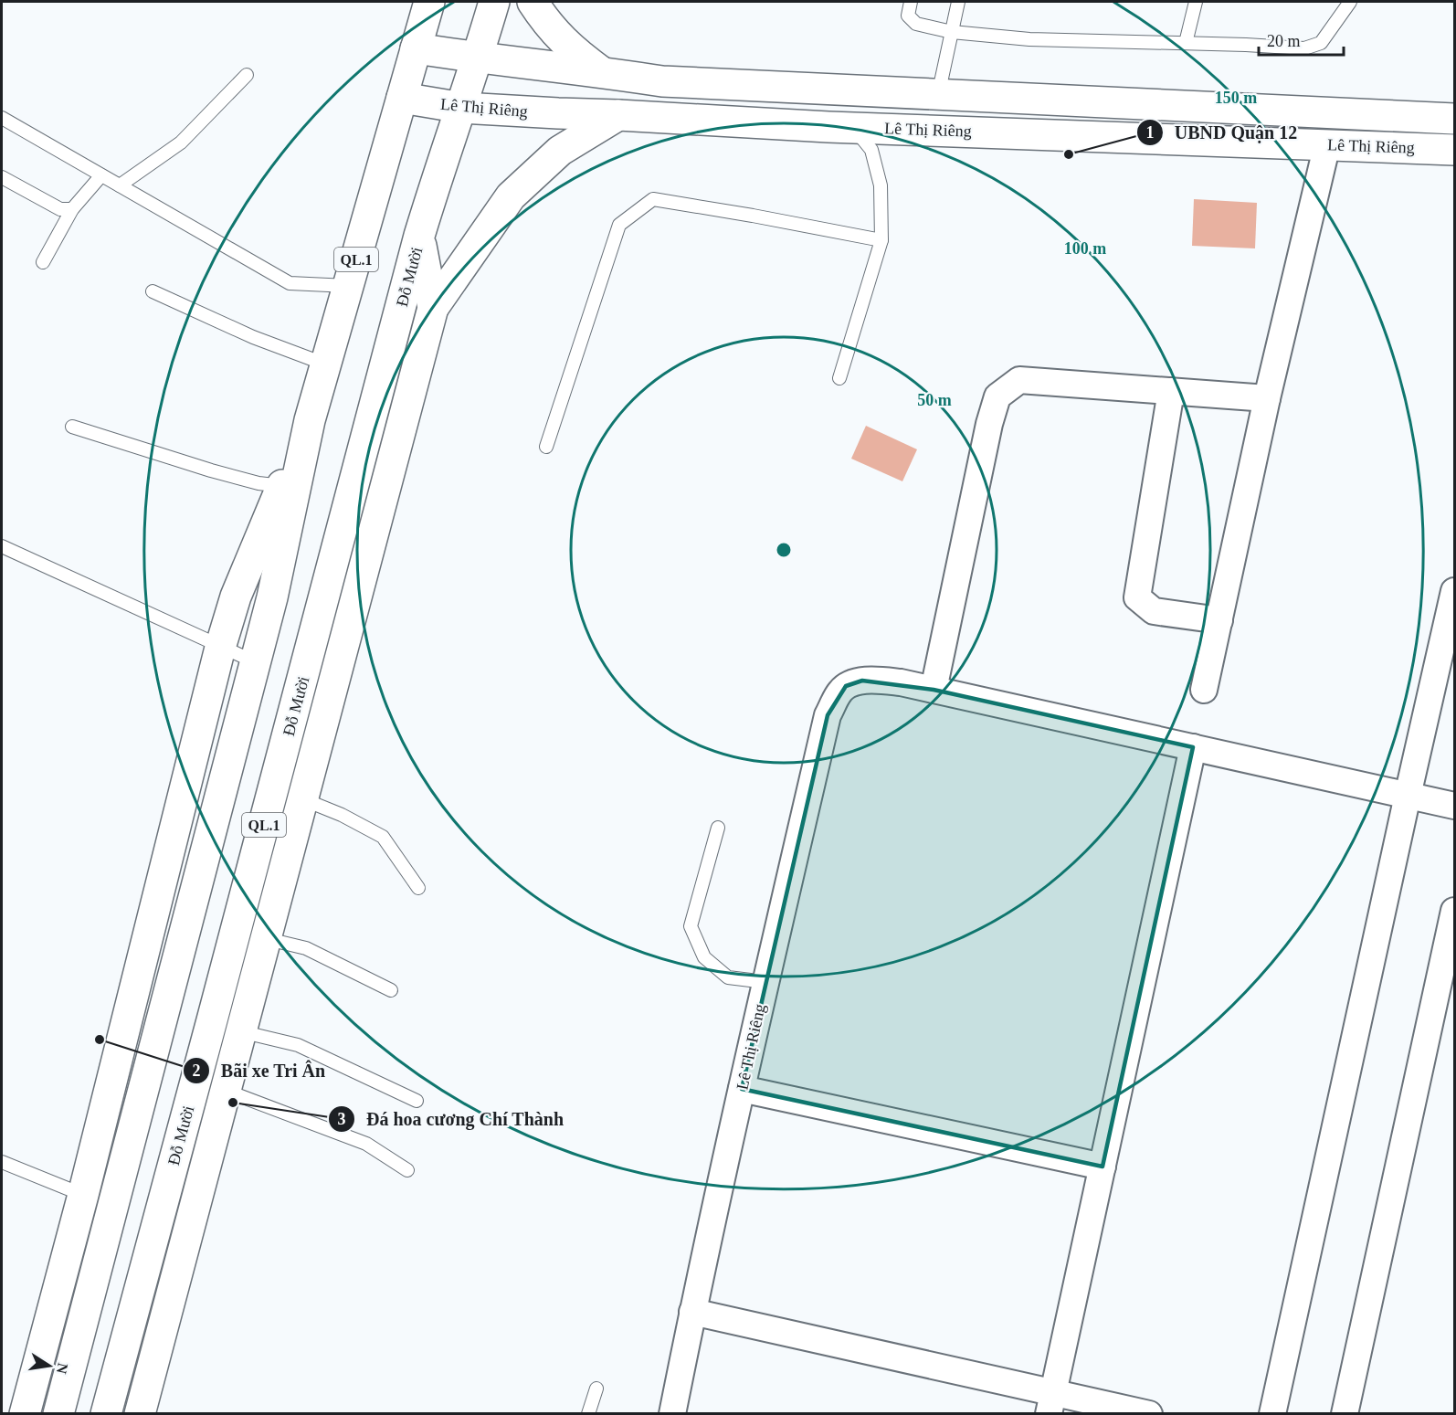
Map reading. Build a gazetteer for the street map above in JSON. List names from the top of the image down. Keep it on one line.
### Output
{"streets":{"main road":["Lê Thị Riêng","QL.1","Đỗ Mười"]},"crossings":[["Lê Thị Riêng","QL.1"],["Lê Thị Riêng","Đỗ Mười"],["QL.1","Đỗ Mười"]],"places":["UBND Quận 12","Bãi xe Tri Ân","Đá hoa cương Chí Thành"],"scale_bar":"20 m","north":"right","rings":["150 m","100 m","50 m"]}
